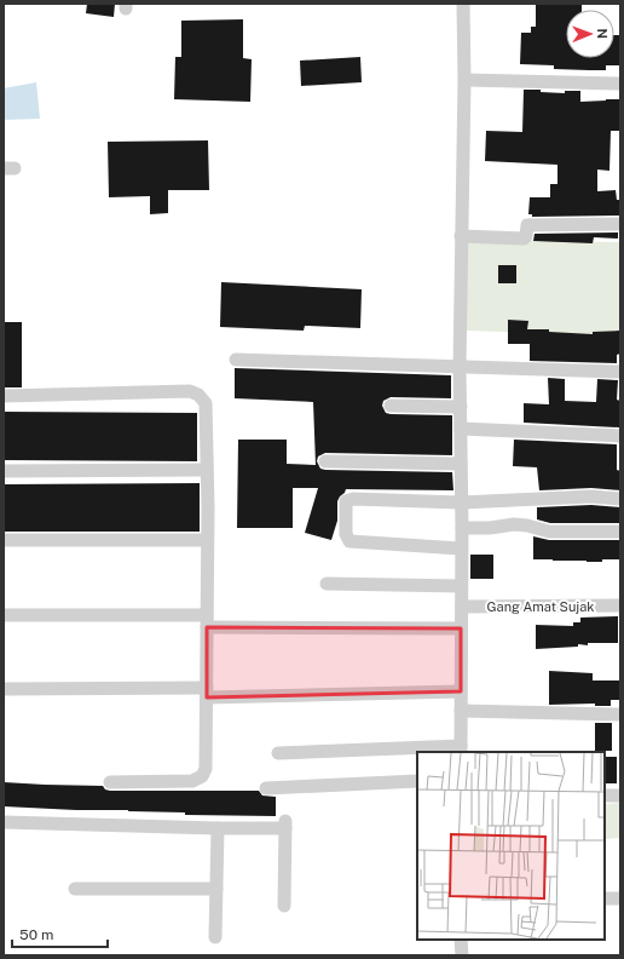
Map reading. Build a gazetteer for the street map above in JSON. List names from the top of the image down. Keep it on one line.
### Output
{"streets":{"street":["Gang Amat Sujak"]},"scale_bar":"50 m","north":"right"}
